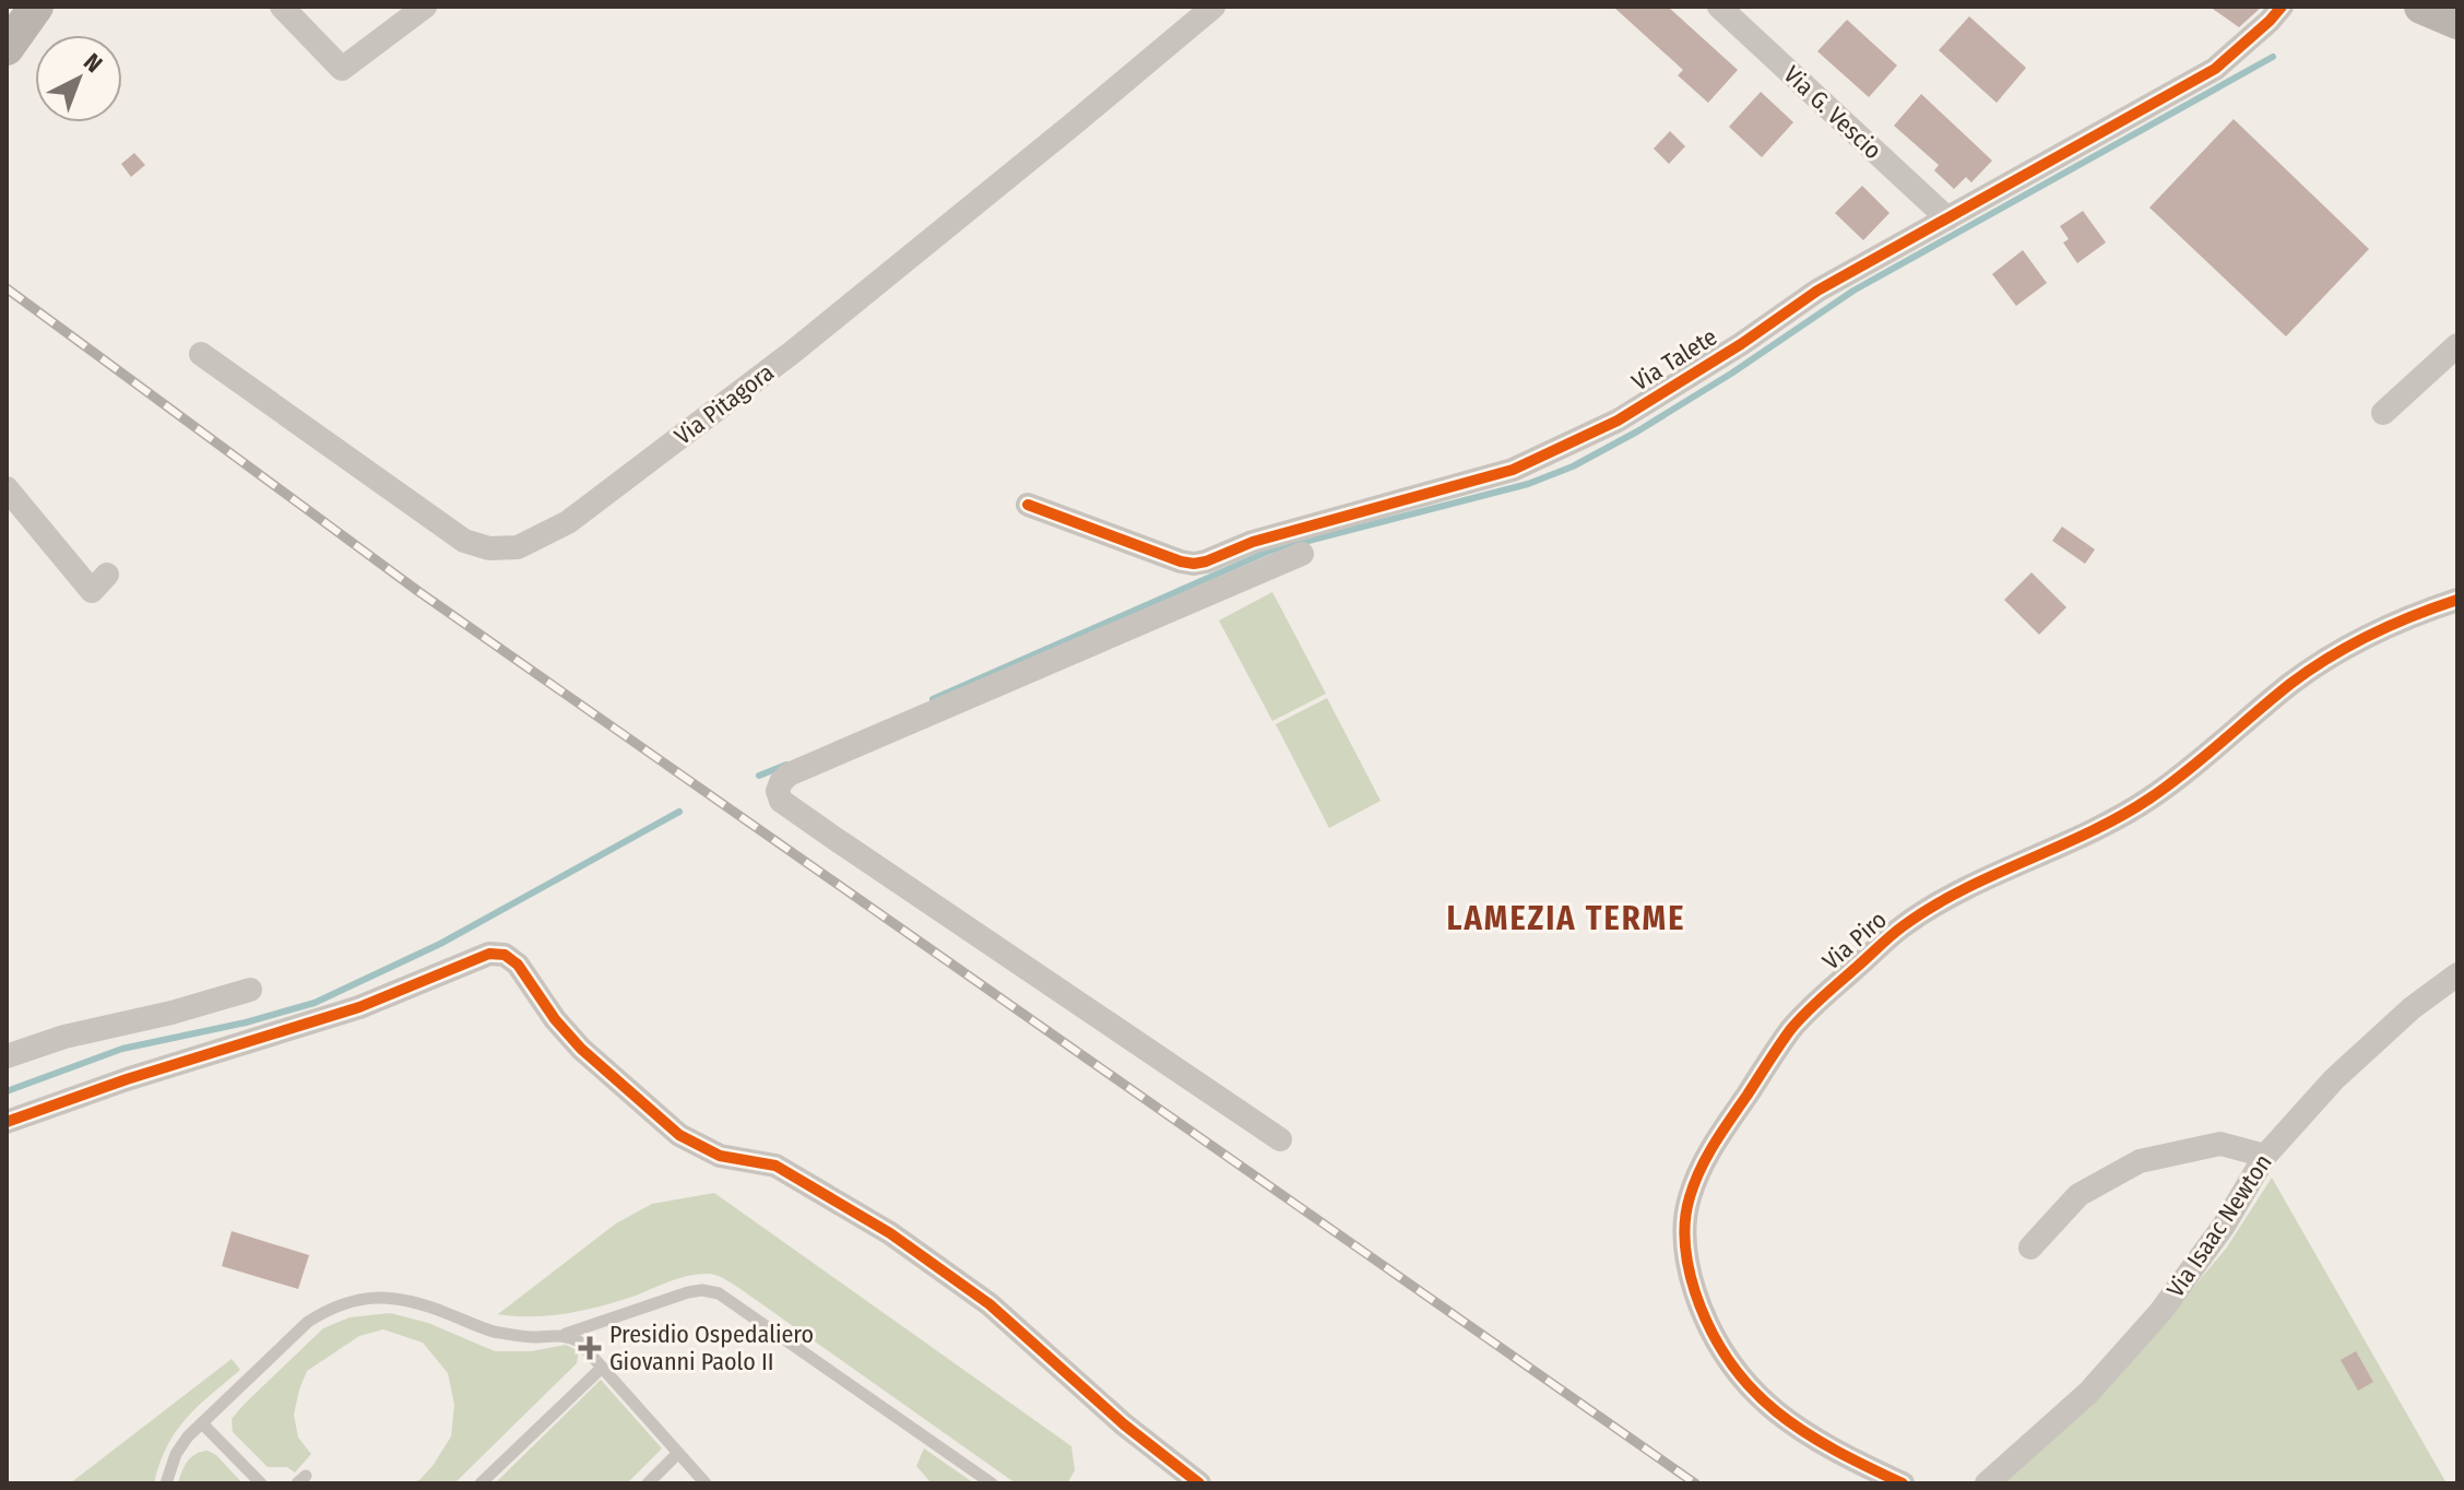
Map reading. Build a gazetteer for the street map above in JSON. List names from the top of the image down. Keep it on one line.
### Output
{"streets":{"street":["Via G. Vescio","Via Talete","Via Pitagora","Via Piro","Via Isaac Newton"]},"crossings":[["Via G. Vescio","Via Talete"]],"districts":["LAMEZIA TERME"],"places":{"health":["Presidio Ospedaliero Giovanni Paolo II"]},"north":"top right"}
